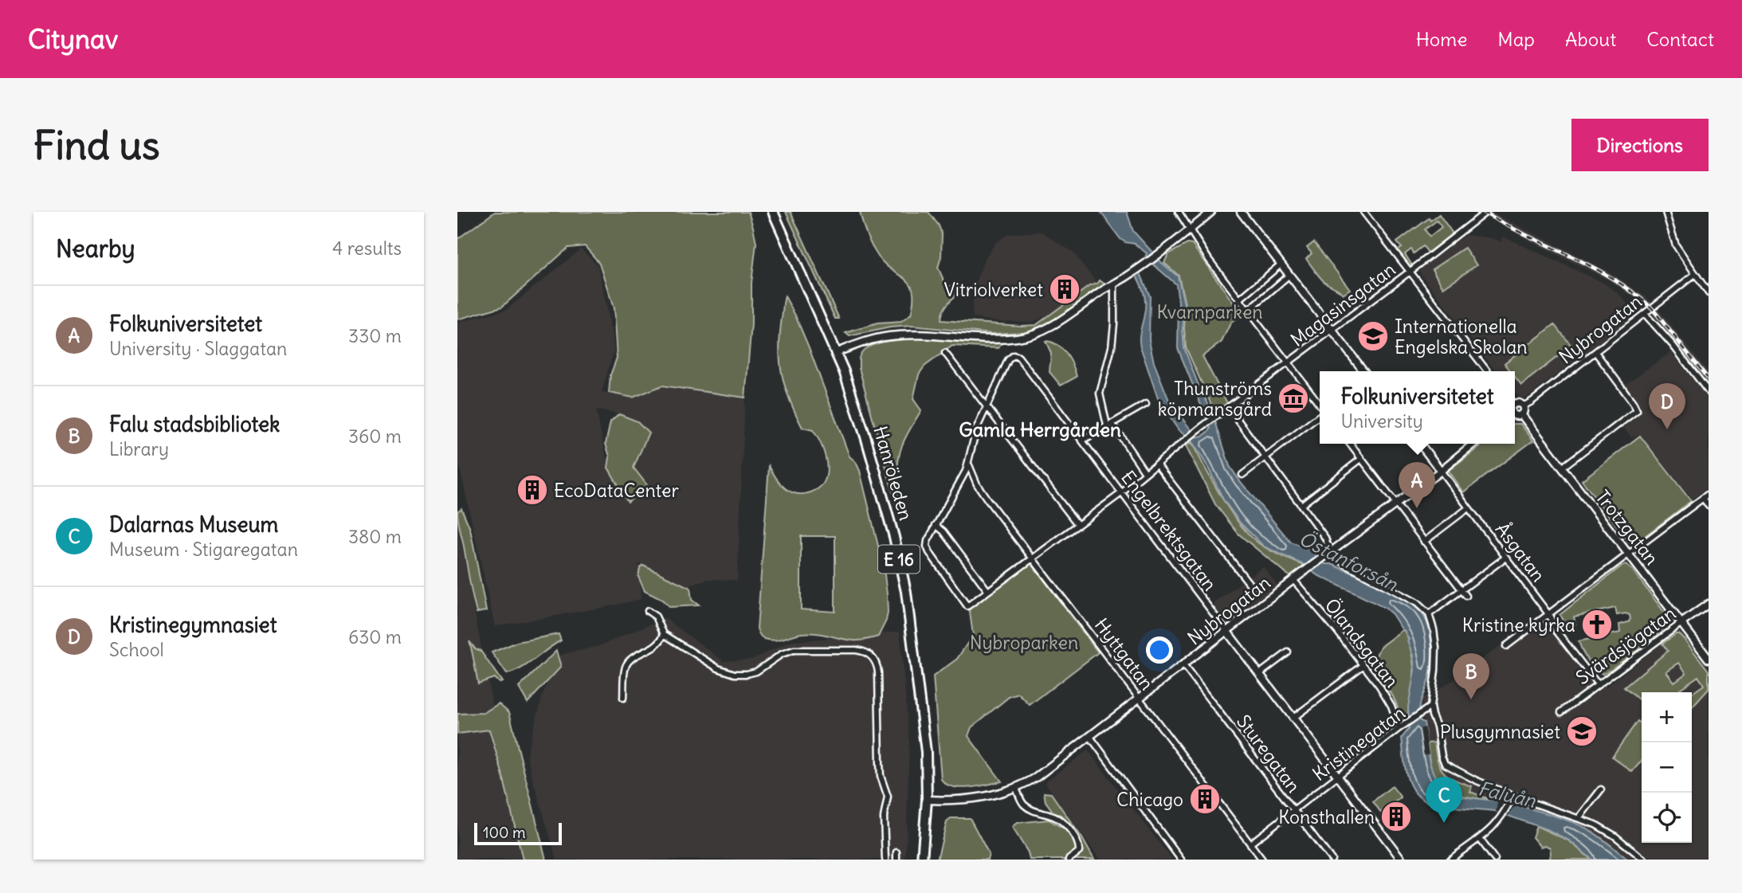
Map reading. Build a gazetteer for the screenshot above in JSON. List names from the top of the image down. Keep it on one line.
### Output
{"streets":{"highway":["Hanröleden","E 16"],"street":["Magasinsgatan","Nybrogatan","Trotzgatan","Engelbrektsgatan","Åsgatan","Ölandsgatan","Svärdsjögatan","Hyttgatan","Kristinegatan","Sturegatan"]},"crossings":[["Nybrogatan","Hanröleden"],["Nybrogatan","Engelbrektsgatan"],["Nybrogatan","Åsgatan"],["Nybrogatan","Ölandsgatan"],["Nybrogatan","Hyttgatan"],["Nybrogatan","Sturegatan"],["Trotzgatan","Svärdsjögatan"],["Engelbrektsgatan","Kristinegatan"],["Åsgatan","Svärdsjögatan"],["Ölandsgatan","Kristinegatan"],["Hyttgatan","Kristinegatan"],["Kristinegatan","Sturegatan"]],"districts":["Gamla Herrgården"],"water":["Östanforsån","Faluån"],"parks":["Kvarnparken","Nybroparken"],"places":{"building":["Vitriolverket","EcoDataCenter","Chicago","Konsthallen"],"school or university":["Internationella Engelska Skolan","Plusgymnasiet"],"museum":["Thunströms köpmansgård"],"church":["Kristine kyrka"]},"scale_bar":"100 m","page":{"header":"Citynav","nav":["Home","Map","About","Contact"],"buttons":"Directions","title":"Find us","heading":["Nearby","4 results"],"list":[{"mark":"A","name":"Folkuniversitetet","note":"University · Slaggatan","value":"330 m"},{"mark":"B","name":"Falu stadsbibliotek","note":"Library","value":"360 m"},{"mark":"C","name":"Dalarnas Museum","note":"Museum · Stigaregatan","value":"380 m"},{"mark":"D","name":"Kristinegymnasiet","note":"School","value":"630 m"}],"popup":["Folkuniversitetet","University"],"pins":["D","A","B","C"],"map_buttons":["+","−"],"scale":"100 m"}}
